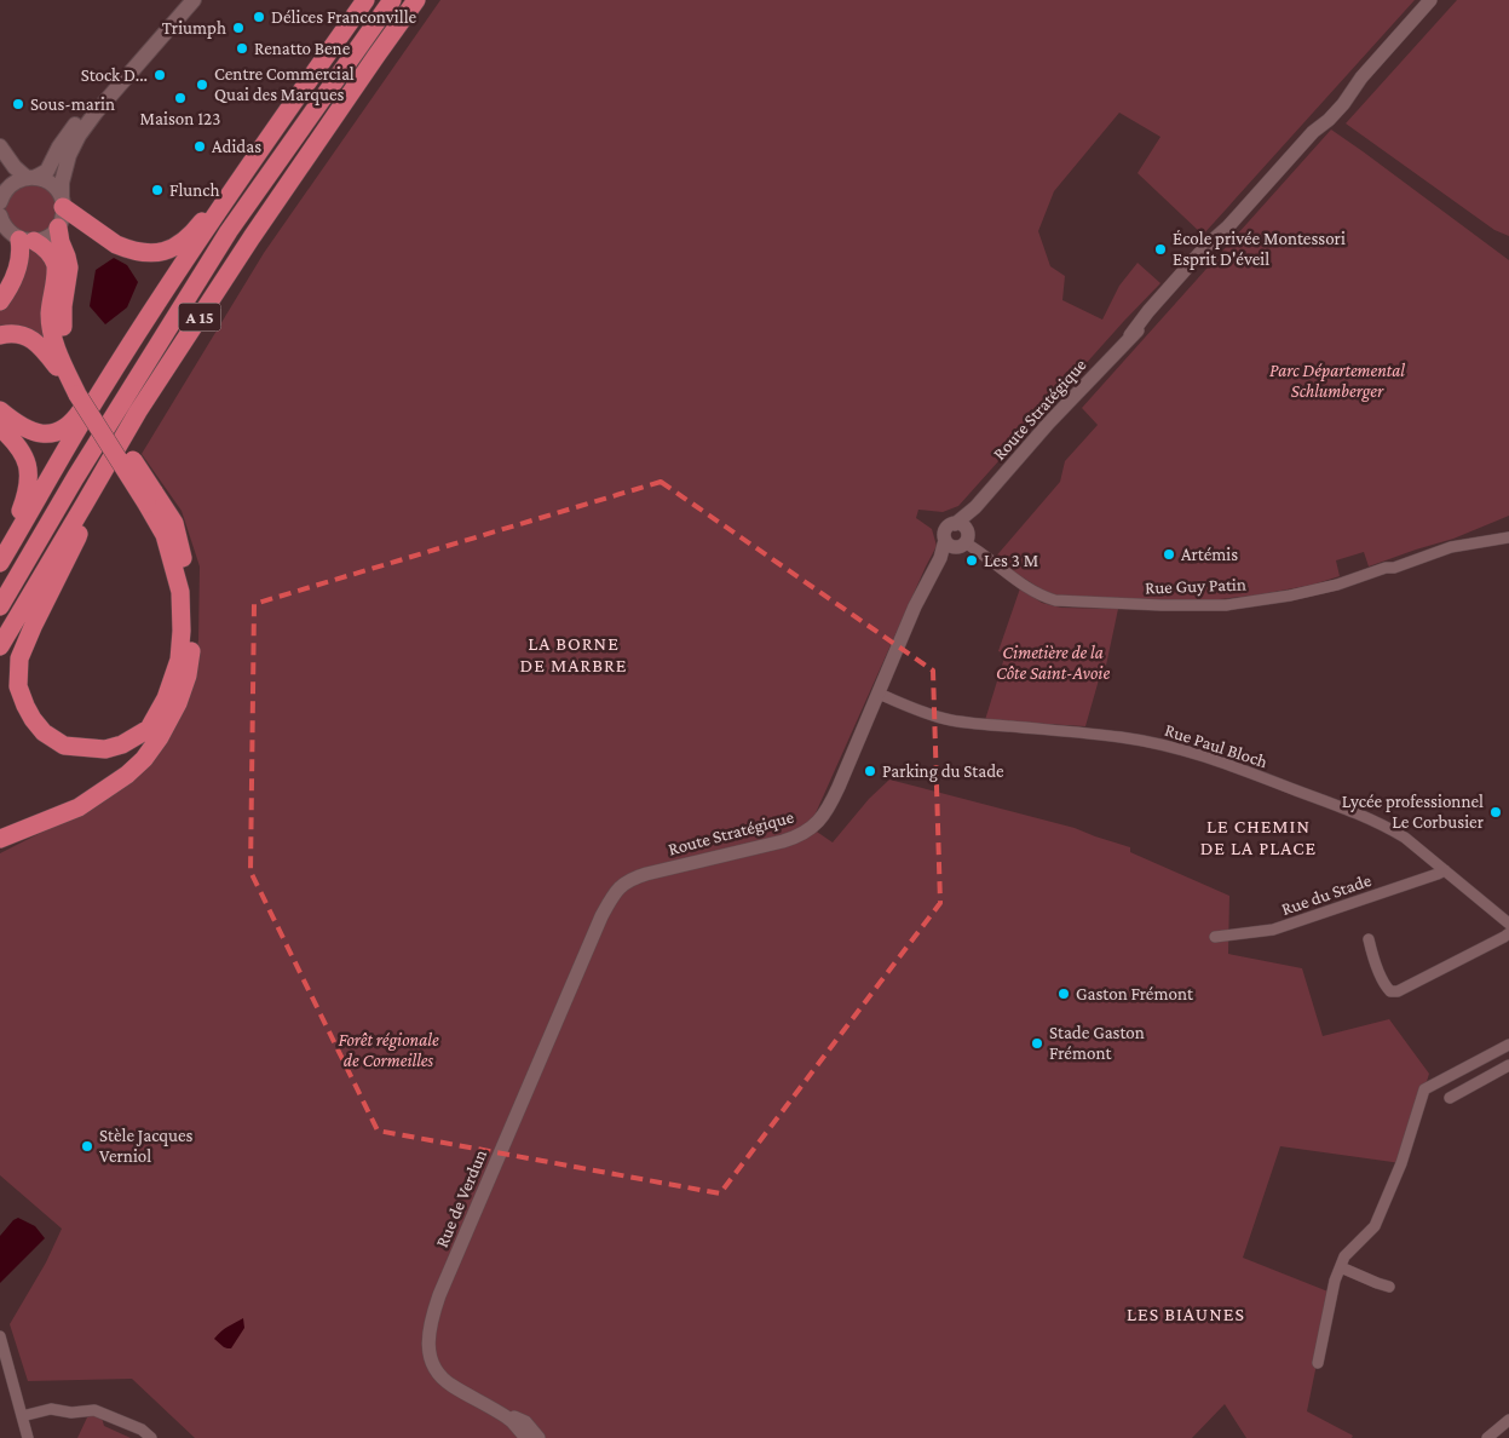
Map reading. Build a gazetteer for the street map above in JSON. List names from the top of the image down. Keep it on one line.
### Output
{"streets":{"highway":["A 15"],"street":["Route Stratégique","Rue Guy Patin","Rue Paul Bloch","Rue du Stade","Rue de Verdun"]},"crossings":[["Route Stratégique","Rue Guy Patin"],["Route Stratégique","Rue Paul Bloch"],["Route Stratégique","Rue de Verdun"],["Rue Paul Bloch","Rue du Stade"]],"districts":["LA BORNE DE MARBRE","LE CHEMIN DE LA PLACE","LES BIAUNES"],"parks":["Parc Départemental Schlumberger","Cimetière de la Côte Saint-Avoie","Forêt régionale de Cormeilles"],"places":["Délices Franconville","Triumph","Renatto Bene","Stock D...","Centre Commercial Quai des Marques","Maison 123","Sous-marin","Adidas","Flunch","École privée Montessori Esprit D'éveil","Artémis","Les 3 M","Parking du Stade","Lycée professionnel Le Corbusier","Gaston Frémont","Stade Gaston Frémont","Stèle Jacques Verniol"]}
